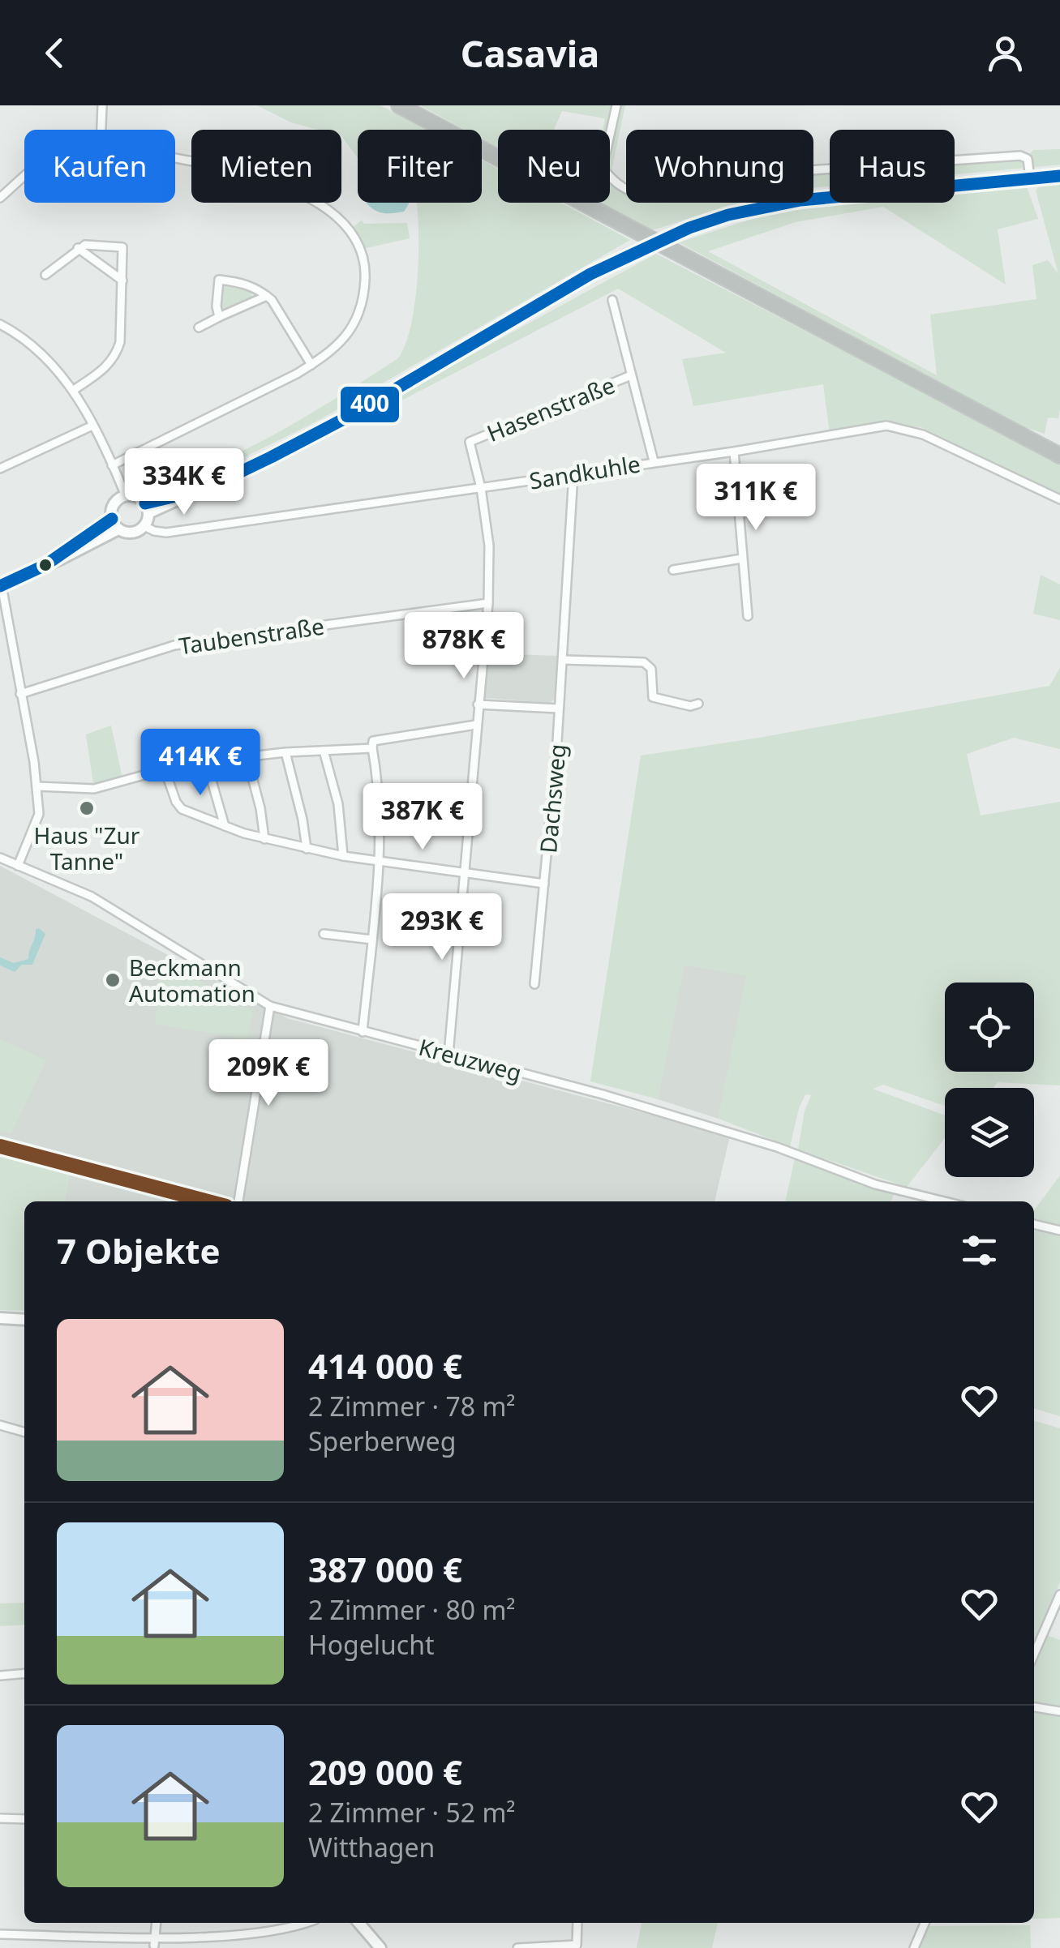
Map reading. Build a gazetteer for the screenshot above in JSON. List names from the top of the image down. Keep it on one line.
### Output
{"streets":{"street":["Hasenstraße","Sandkuhle","Taubenstraße","Dachsweg","Kreuzweg"]},"crossings":[["Hasenstraße","Sandkuhle"],["Sandkuhle","Dachsweg"]],"places":["Haus \"Zur Tanne\"","Beckmann Automation"],"lines":["transit line 400"],"page":{"header":"Casavia","chip":["Kaufen","Mieten","Filter","Neu","Wohnung","Haus"],"price":["334K €","311K €","878K €","414K €","387K €","293K €","209K €"],"heading":"7 Objekte","list":[{"name":"414 000 €","note":"2 Zimmer · 78 m² · Sperberweg"},{"name":"387 000 €","note":"2 Zimmer · 80 m² · Hogelucht"},{"name":"209 000 €","note":"2 Zimmer · 52 m² · Witthagen"}]}}
